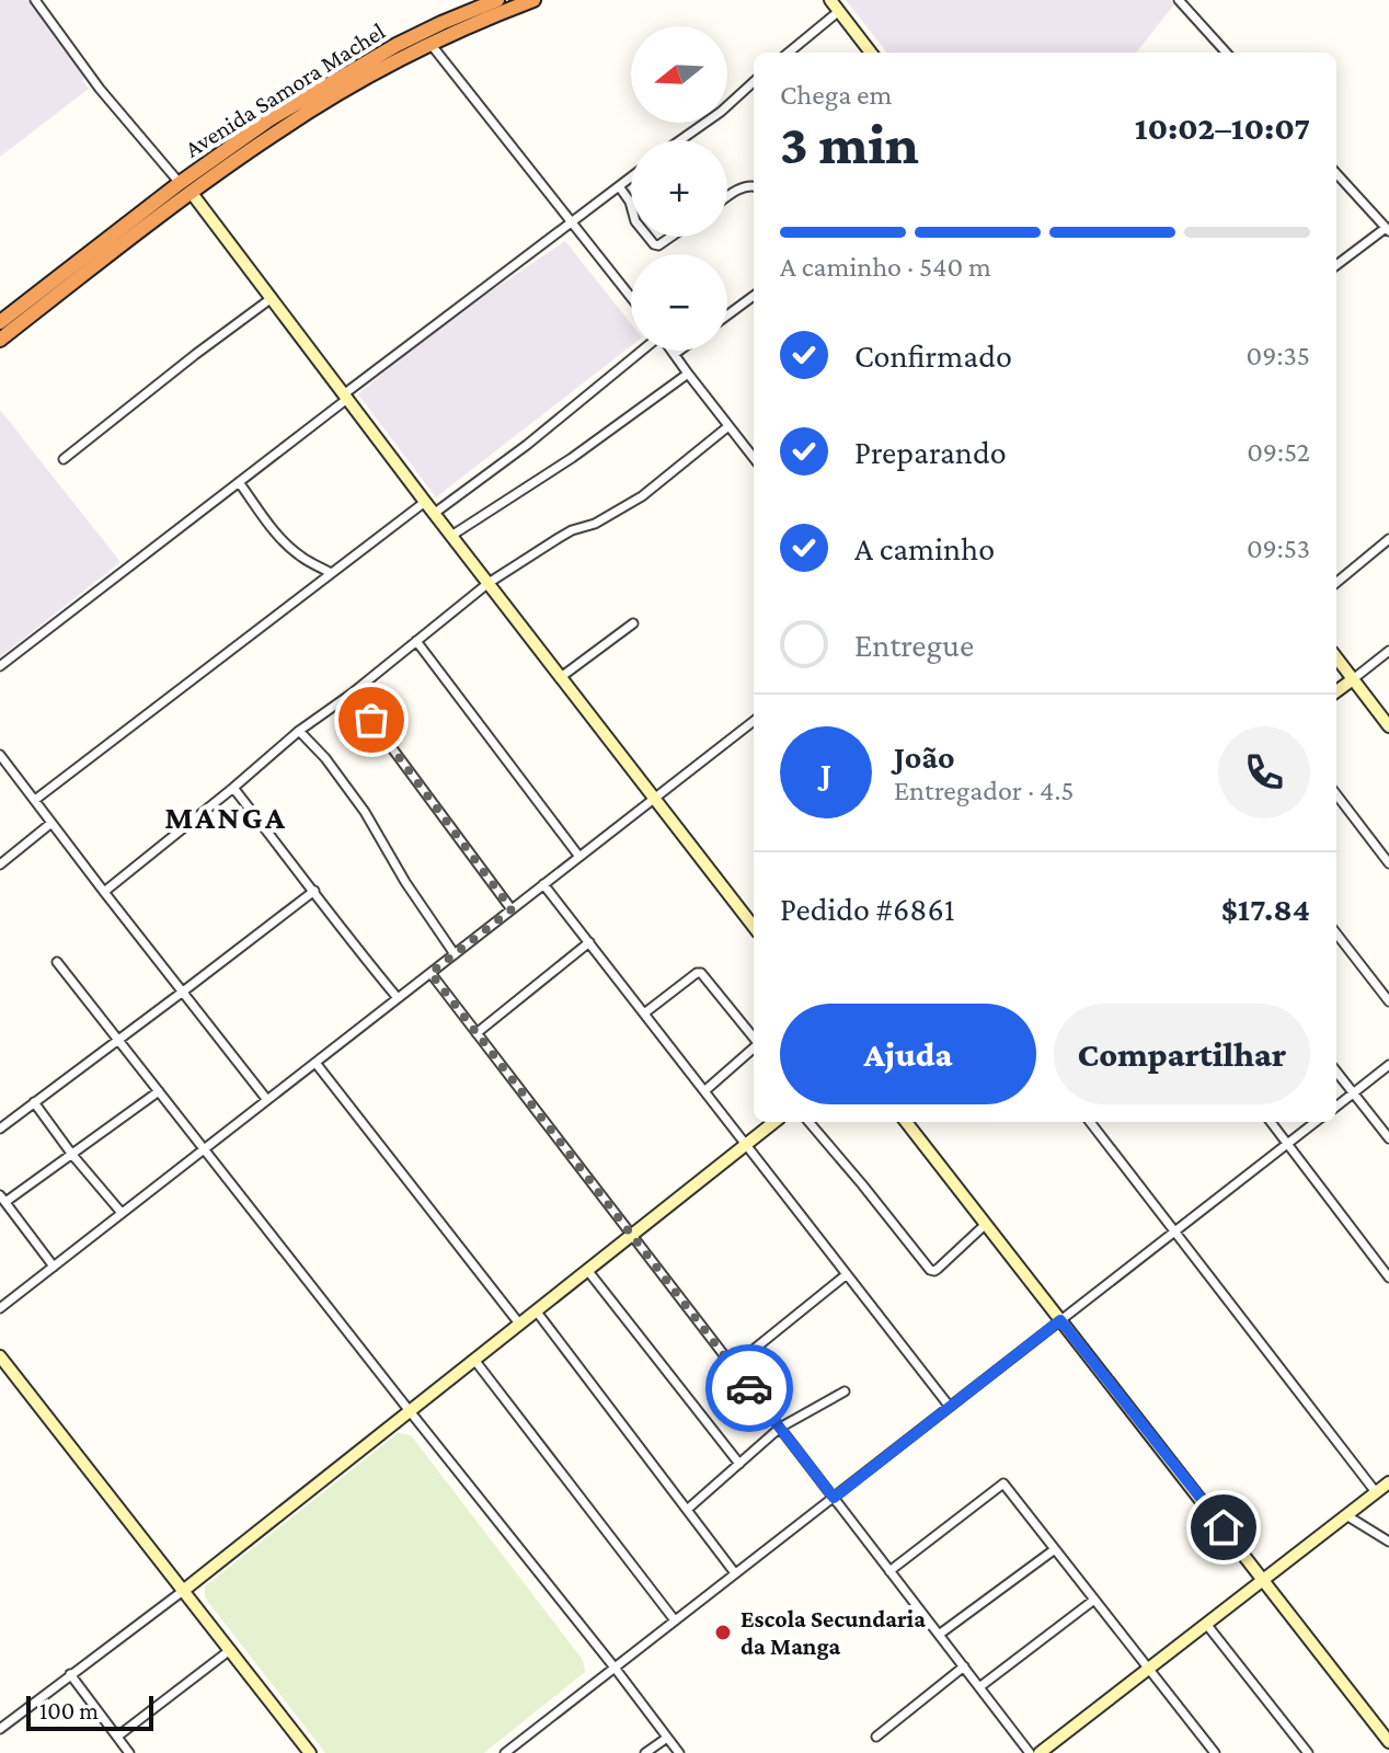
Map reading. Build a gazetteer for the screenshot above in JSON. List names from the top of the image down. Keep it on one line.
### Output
{"streets":{"highway":["Avenida Samora Machel"]},"districts":["MANGA"],"places":["Escola Secundaria da Manga"],"scale_bar":"100 m","north":"left","page":{"map_buttons":["+","−"],"heading":["3 min","Chega em","10:02–10:07"],"panel":["João","Entregador · 4.5","Pedido #6861","$17.84"],"bar":"A caminho · 540 m","list":[["Confirmado","09:35"],["Preparando","09:52"],["A caminho","09:53"],"Entregue"],"round":"J","buttons":["Ajuda","Compartilhar"],"scale":"100 m"}}
